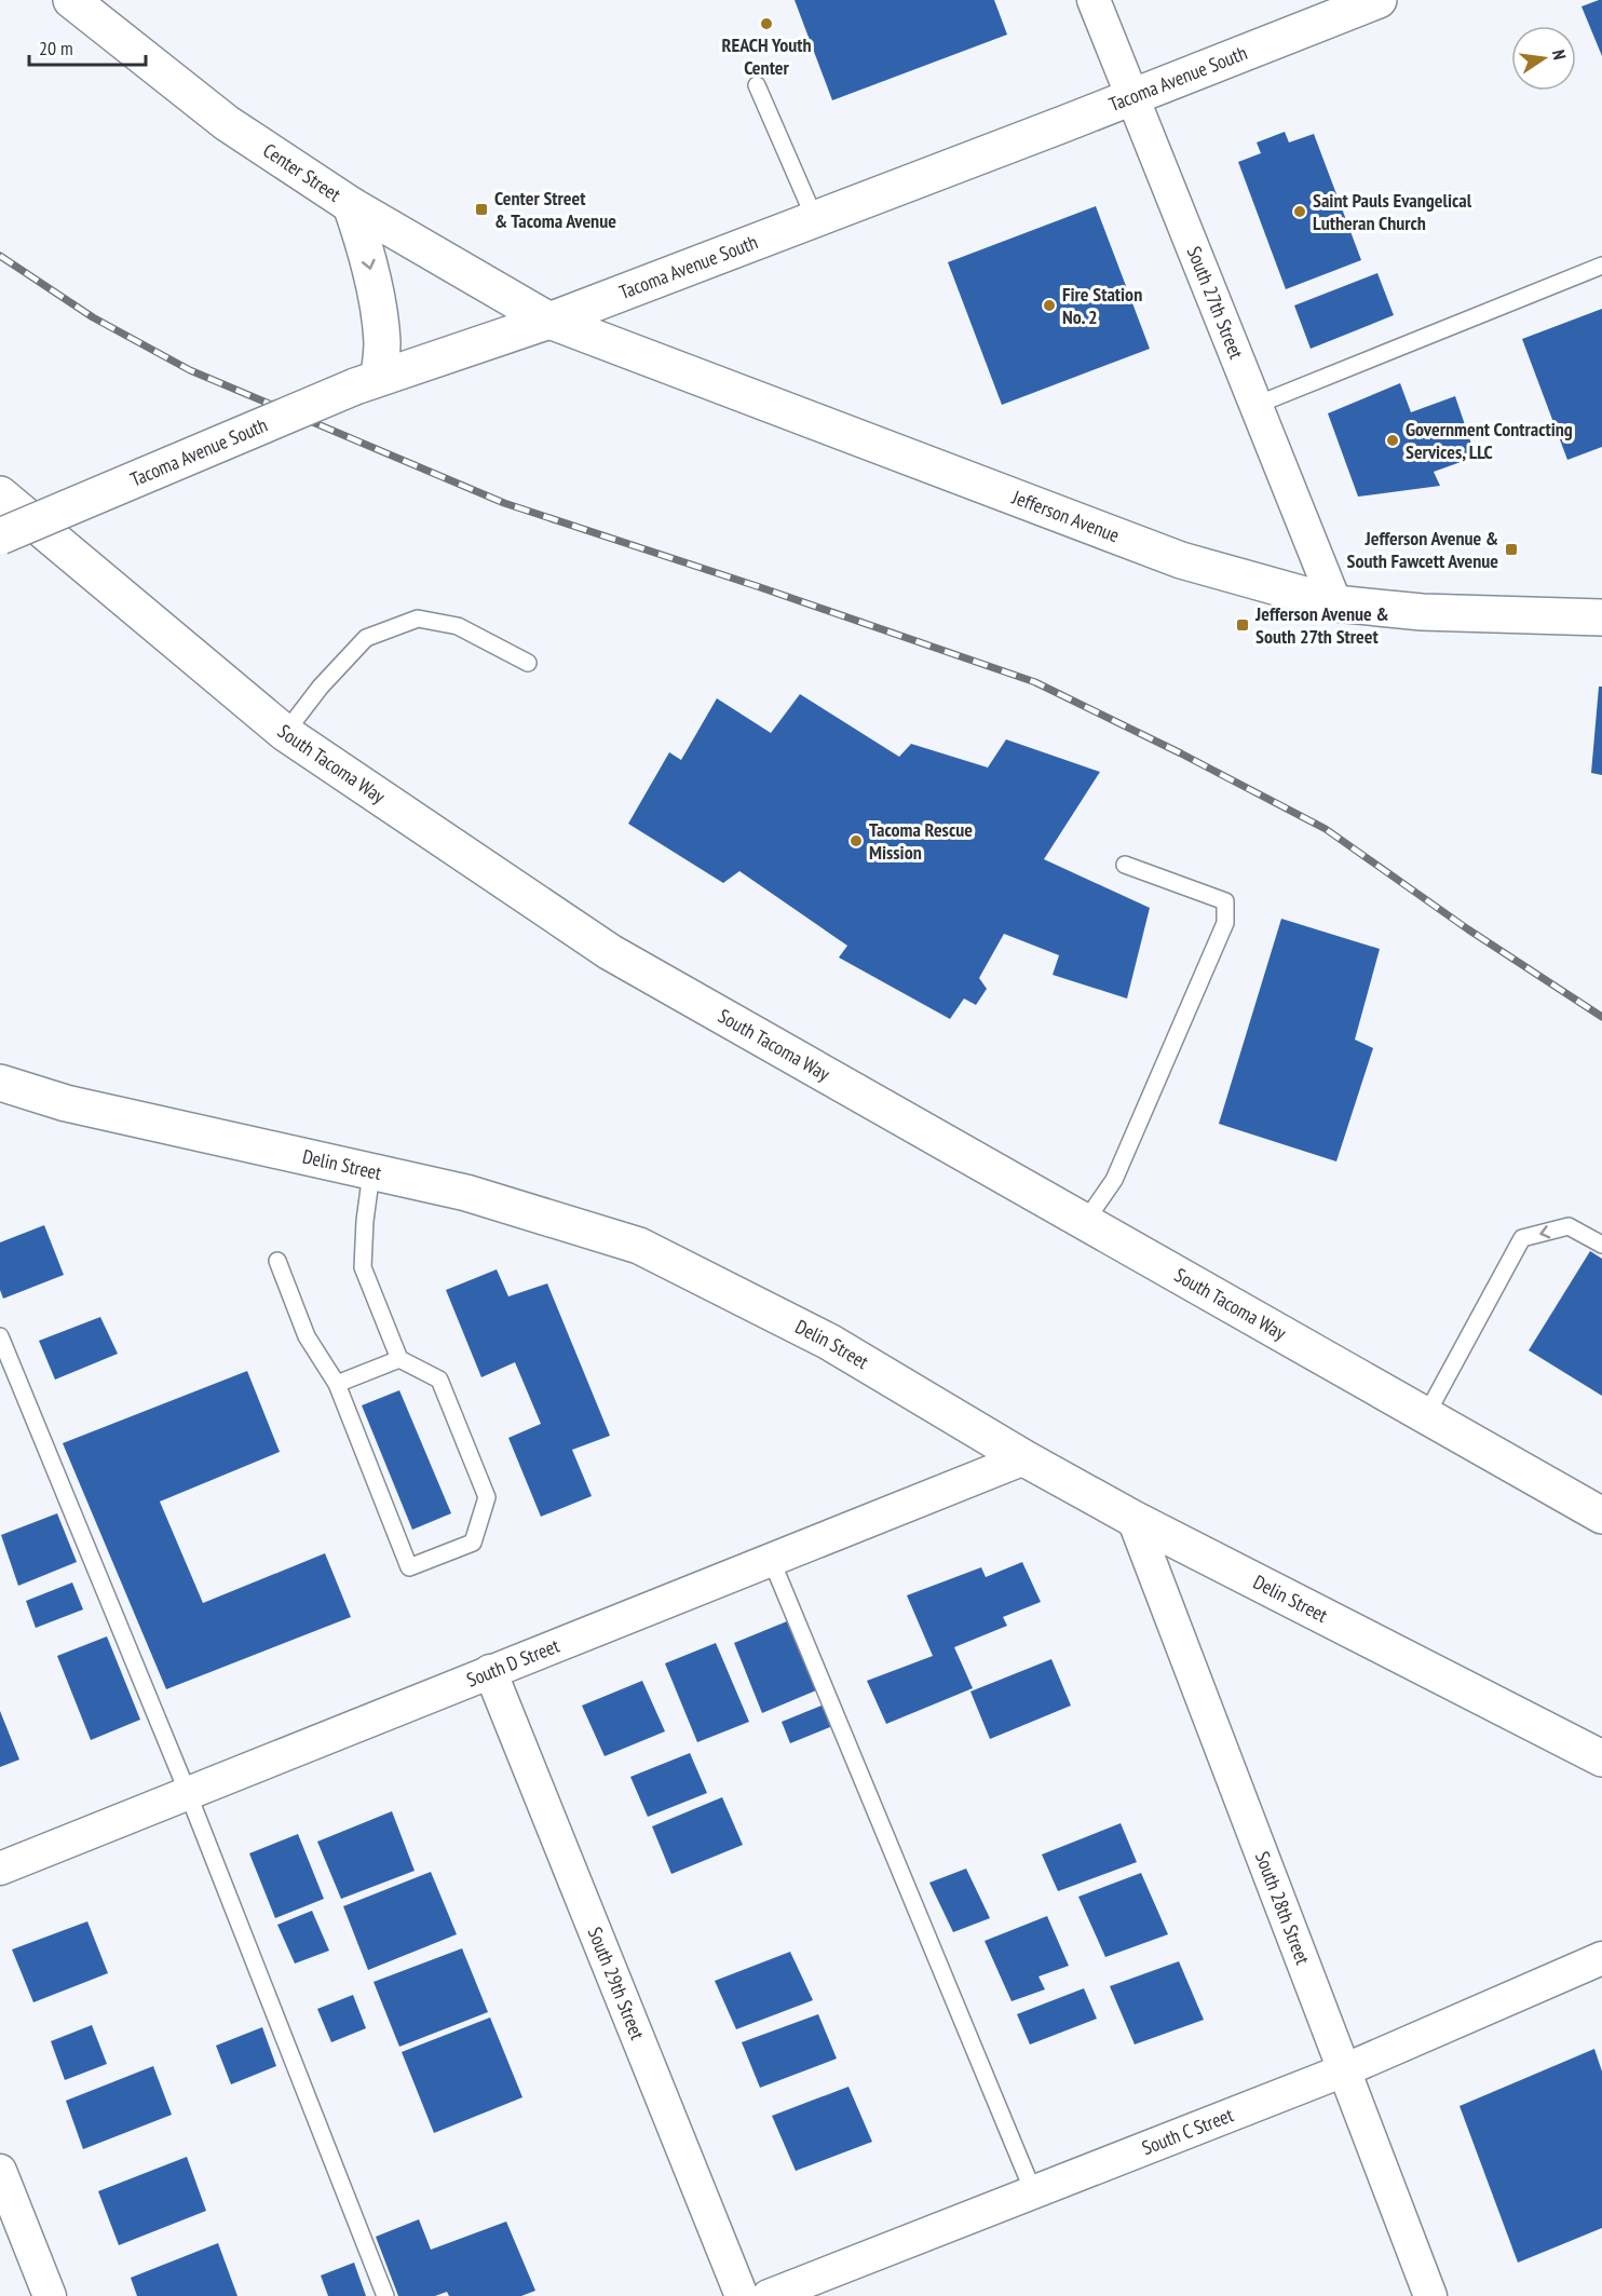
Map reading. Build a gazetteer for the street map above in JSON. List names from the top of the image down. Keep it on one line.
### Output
{"streets":{"main road":["Tacoma Avenue South","Center Street","Jefferson Avenue","South Tacoma Way","Delin Street"],"street":["South 27th Street","South D Street","South 28th Street","South 29th Street","South C Street"]},"crossings":[["Tacoma Avenue South","Center Street"],["Tacoma Avenue South","South 27th Street"],["Tacoma Avenue South","Jefferson Avenue"],["Center Street","Jefferson Avenue"],["South 27th Street","Jefferson Avenue"],["Delin Street","South D Street"],["Delin Street","South 28th Street"],["South D Street","South 29th Street"],["South 28th Street","South C Street"]],"places":{"other":["REACH Youth Center","Saint Pauls Evangelical Lutheran Church","Fire Station No. 2","Government Contracting Services, LLC","Tacoma Rescue Mission"],"transit":["Center Street & Tacoma Avenue","Jefferson Avenue & South Fawcett Avenue","Jefferson Avenue & South 27th Street"]},"scale_bar":"20 m","north":"right"}
